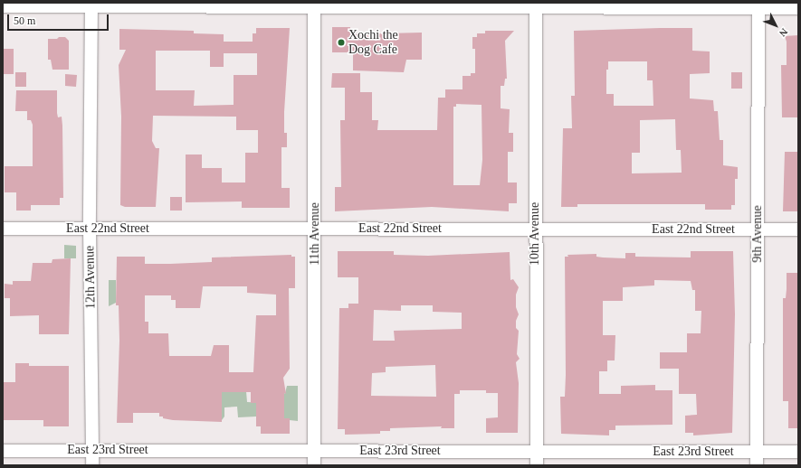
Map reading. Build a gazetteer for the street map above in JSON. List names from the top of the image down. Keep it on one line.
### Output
{"streets":{"street":["East 22nd Street","11th Avenue","10th Avenue","9th Avenue","12th Avenue","East 23rd Street"]},"crossings":[["East 22nd Street","11th Avenue"],["East 22nd Street","10th Avenue"],["East 22nd Street","9th Avenue"],["East 22nd Street","12th Avenue"],["11th Avenue","East 23rd Street"],["10th Avenue","East 23rd Street"],["9th Avenue","East 23rd Street"],["12th Avenue","East 23rd Street"]],"places":["Xochi the Dog Cafe"],"scale_bar":"50 m","north":"bottom right"}
